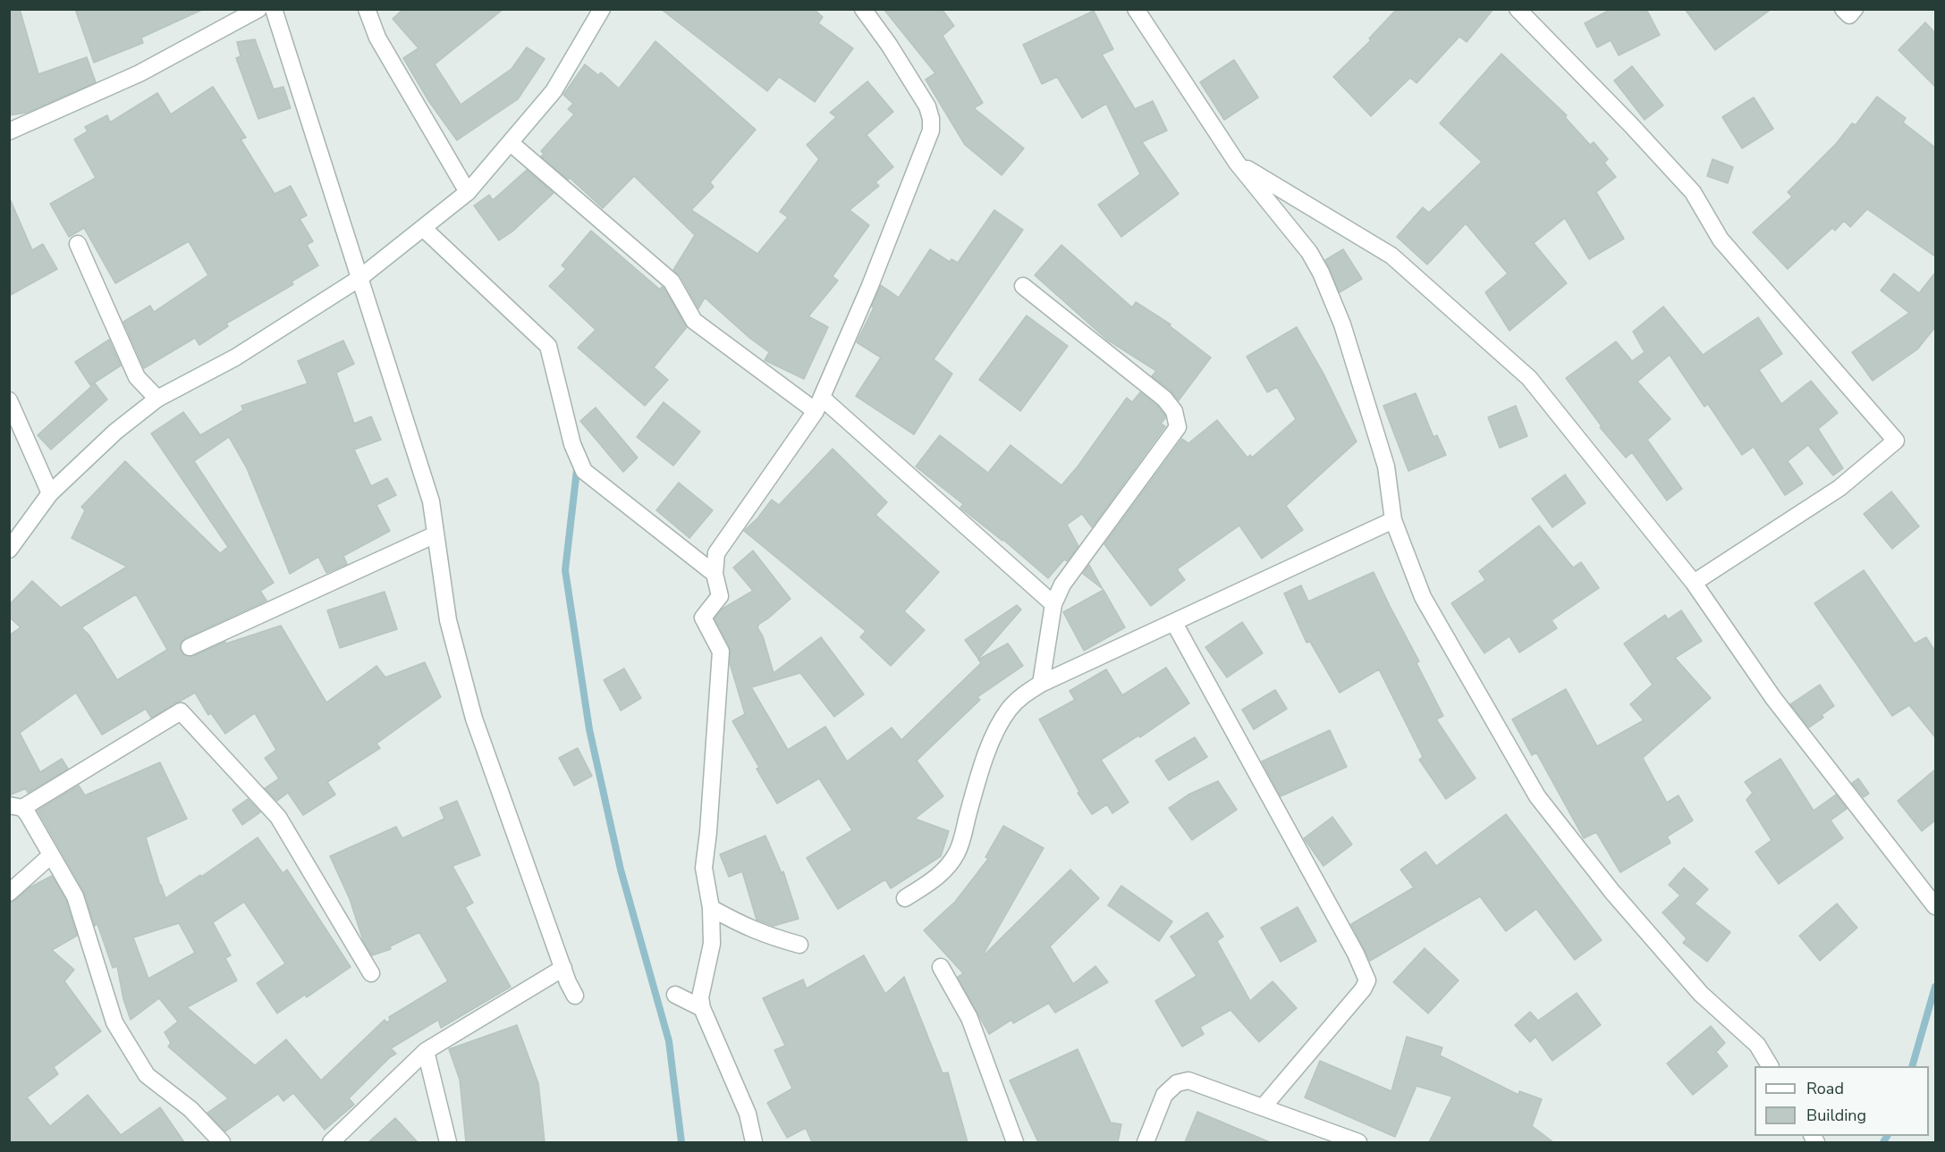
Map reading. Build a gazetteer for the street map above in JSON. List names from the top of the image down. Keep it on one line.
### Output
{"legend":["Road","Building"]}
